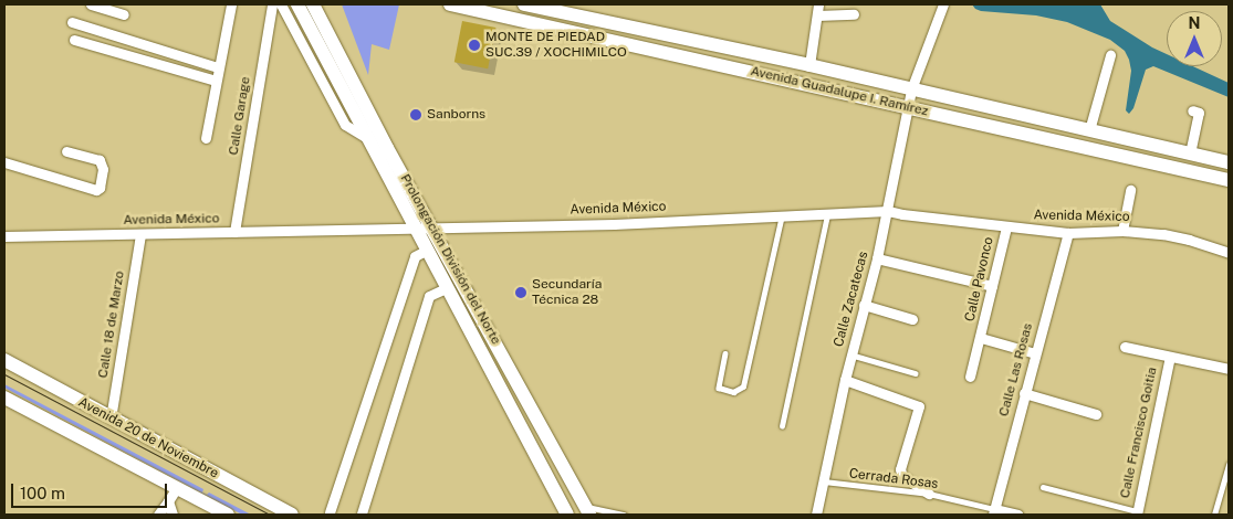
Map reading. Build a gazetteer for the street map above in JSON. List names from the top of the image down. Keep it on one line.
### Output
{"streets":{"main road":["Avenida Guadalupe I. Ramírez","Prolongación División del Norte","Avenida 20 de Noviembre"],"street":["Calle Garage","Avenida México","Calle Pavonco","Calle Zacatecas","Calle 18 de Marzo","Calle Las Rosas","Calle Francisco Goitia"],"lane":["Cerrada Rosas"]},"crossings":[["Avenida Guadalupe I. Ramírez","Calle Zacatecas"],["Calle Garage","Avenida México"],["Avenida México","Prolongación División del Norte"],["Avenida México","Calle Pavonco"],["Avenida México","Calle Zacatecas"],["Avenida México","Calle 18 de Marzo"],["Avenida México","Calle Las Rosas"],["Calle Zacatecas","Cerrada Rosas"],["Calle 18 de Marzo","Avenida 20 de Noviembre"],["Calle Las Rosas","Cerrada Rosas"]],"places":["MONTE DE PIEDAD SUC.39 / XOCHIMILCO","Sanborns","Secundaría Técnica 28"],"scale_bar":"100 m","north":"top"}
